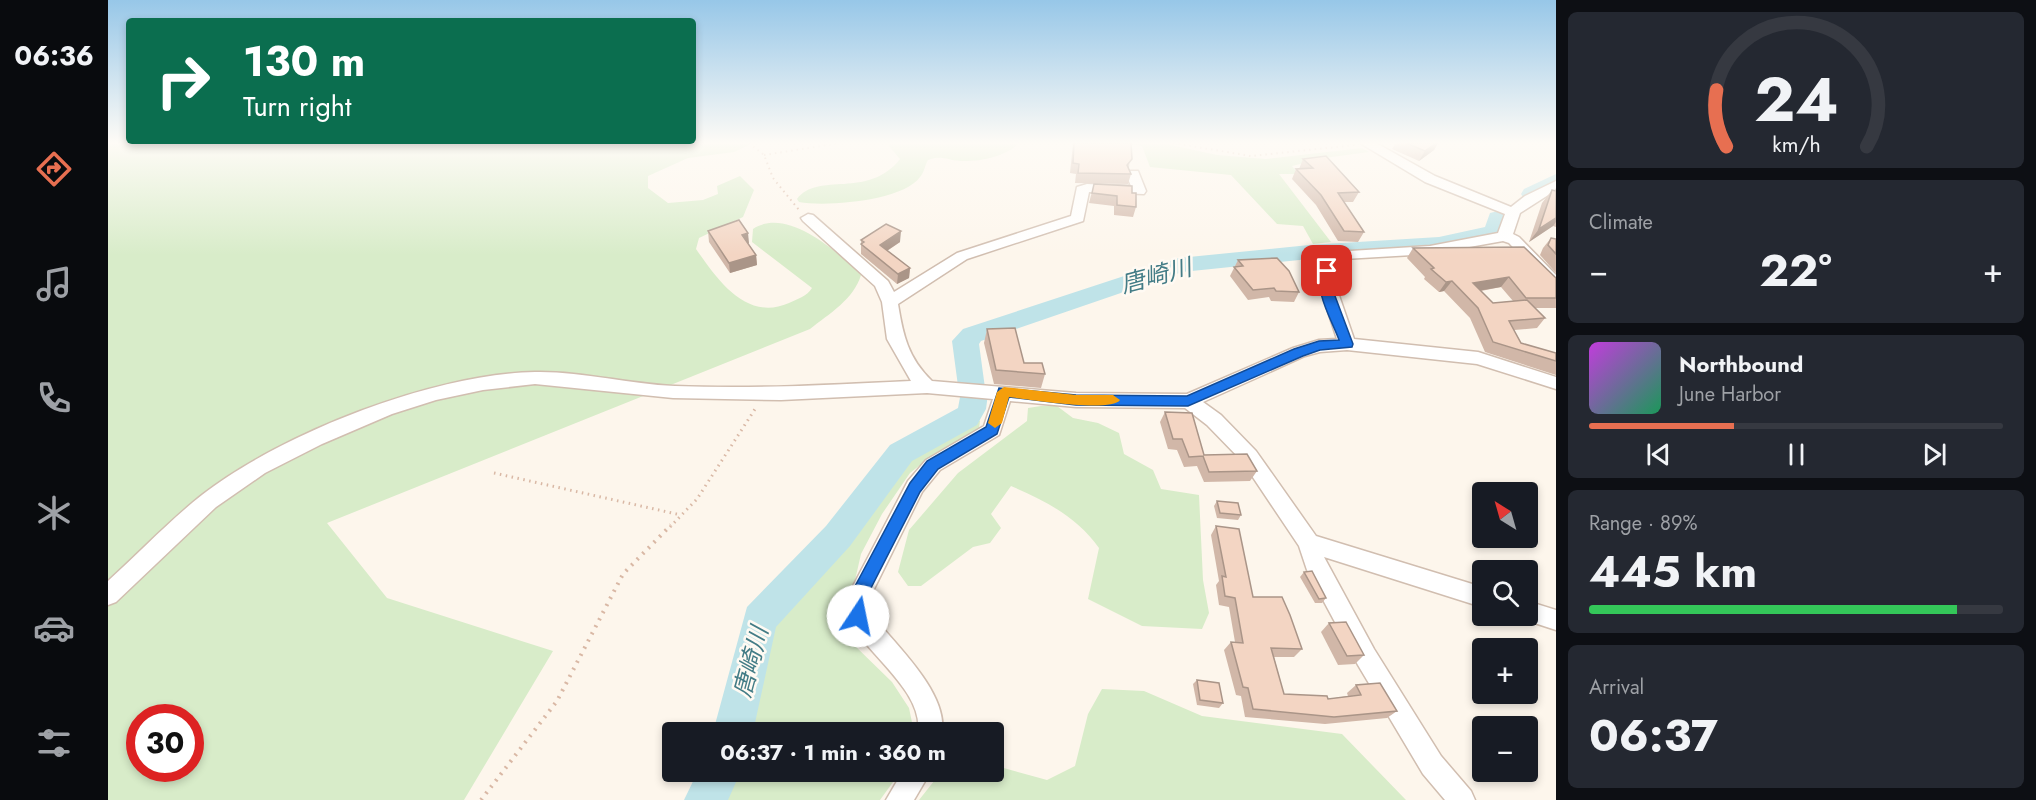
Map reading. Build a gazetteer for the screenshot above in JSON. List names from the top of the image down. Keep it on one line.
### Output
{"water":["唐崎川"],"north":"top left","page":{"tabs":"06:36","turn":["130 m","Turn right"],"tile":["Climate",["Range · 89%","445 km"],["Arrival","06:37"]],"heat":["−","22°","+"],"song":["Northbound","June Harbor"],"map_buttons":["+","−"],"limit":"30","trip":"06:37 · 1 min · 360 m","gauge":["24","km/h"]}}
